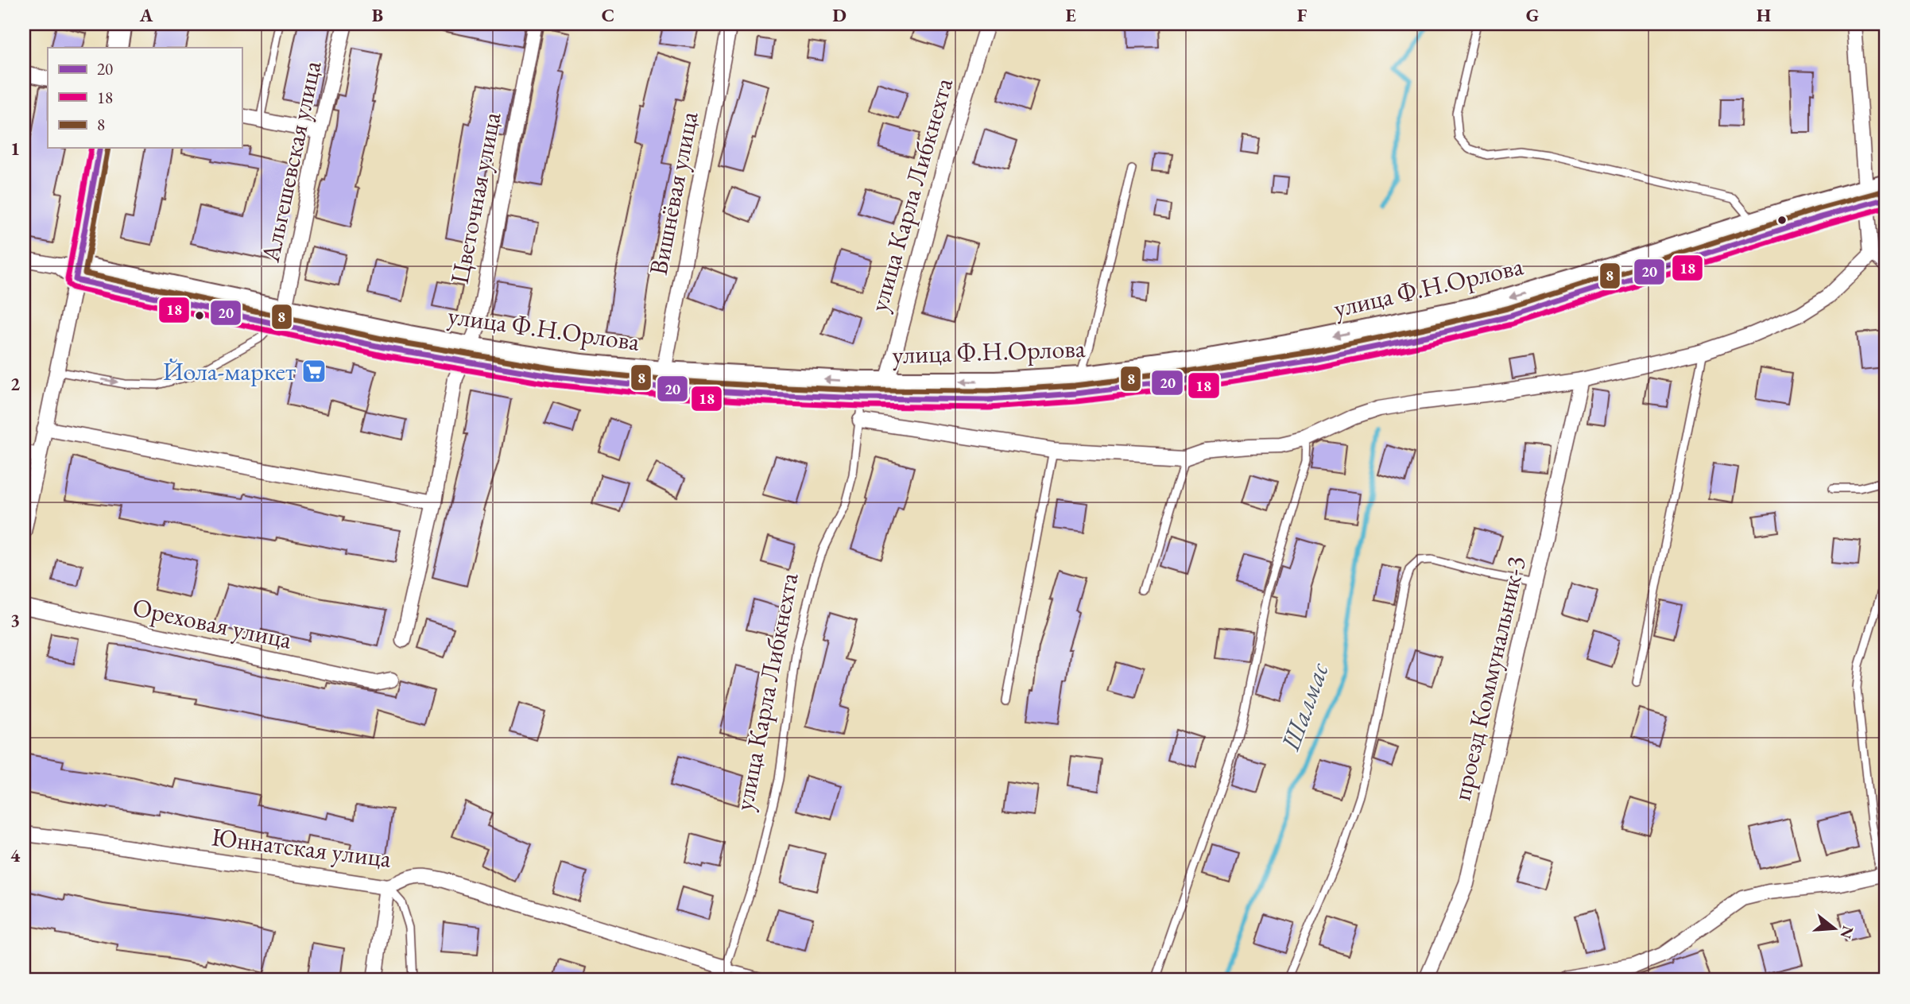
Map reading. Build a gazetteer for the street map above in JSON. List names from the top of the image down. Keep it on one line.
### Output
{"streets":{"street":["Альгешевская улица","Вишнёвая улица","улица Карла Либкнехта","Цветочная улица","улица Ф.Н.Орлова","Ореховая улица","проезд Коммунальник-3","Юннатская улица"]},"crossings":[["Альгешевская улица","улица Ф.Н.Орлова"],["Вишнёвая улица","улица Ф.Н.Орлова"],["улица Карла Либкнехта","улица Ф.Н.Орлова"],["улица Карла Либкнехта","Юннатская улица"],["Цветочная улица","улица Ф.Н.Орлова"]],"water":["Шалмас"],"places":{"supermarket":["Йола-маркет"]},"lines":["transit line 20","transit line 18","transit line 8"],"legend":["20","18","8"],"north":"right","grid":{"columns":["A","B","C","D","E","F","G","H"],"rows":["1","2","3","4"]}}
